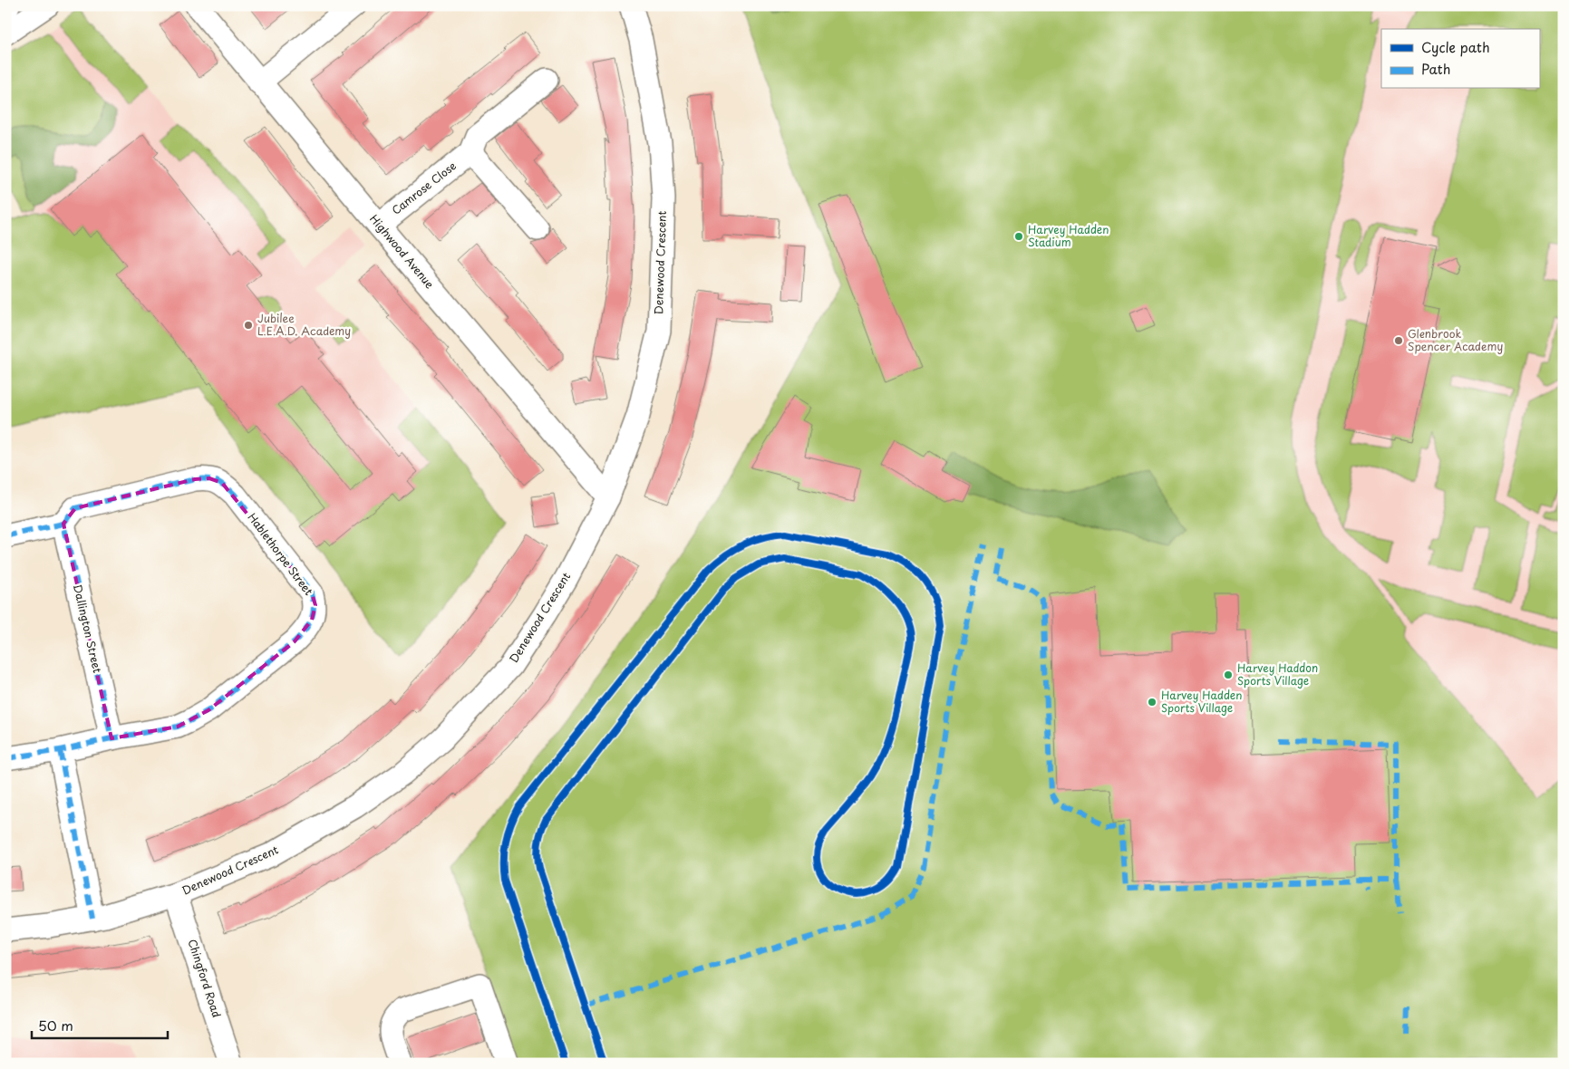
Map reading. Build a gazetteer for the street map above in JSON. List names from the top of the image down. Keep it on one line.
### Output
{"streets":{"street":["Camrose Close","Highwood Avenue","Denewood Crescent","Hablethorpe Street","Dallington Street","Chingford Road"]},"crossings":[["Camrose Close","Highwood Avenue"],["Highwood Avenue","Denewood Crescent"],["Denewood Crescent","Chingford Road"],["Hablethorpe Street","Dallington Street"]],"places":["Harvey Hadden Stadium","Jubilee L.E.A.D. Academy","Glenbrook Spencer Academy","Harvey Haddon Sports Village","Harvey Hadden Sports Village"],"legend":["Cycle path","Path"],"scale_bar":"50 m"}
